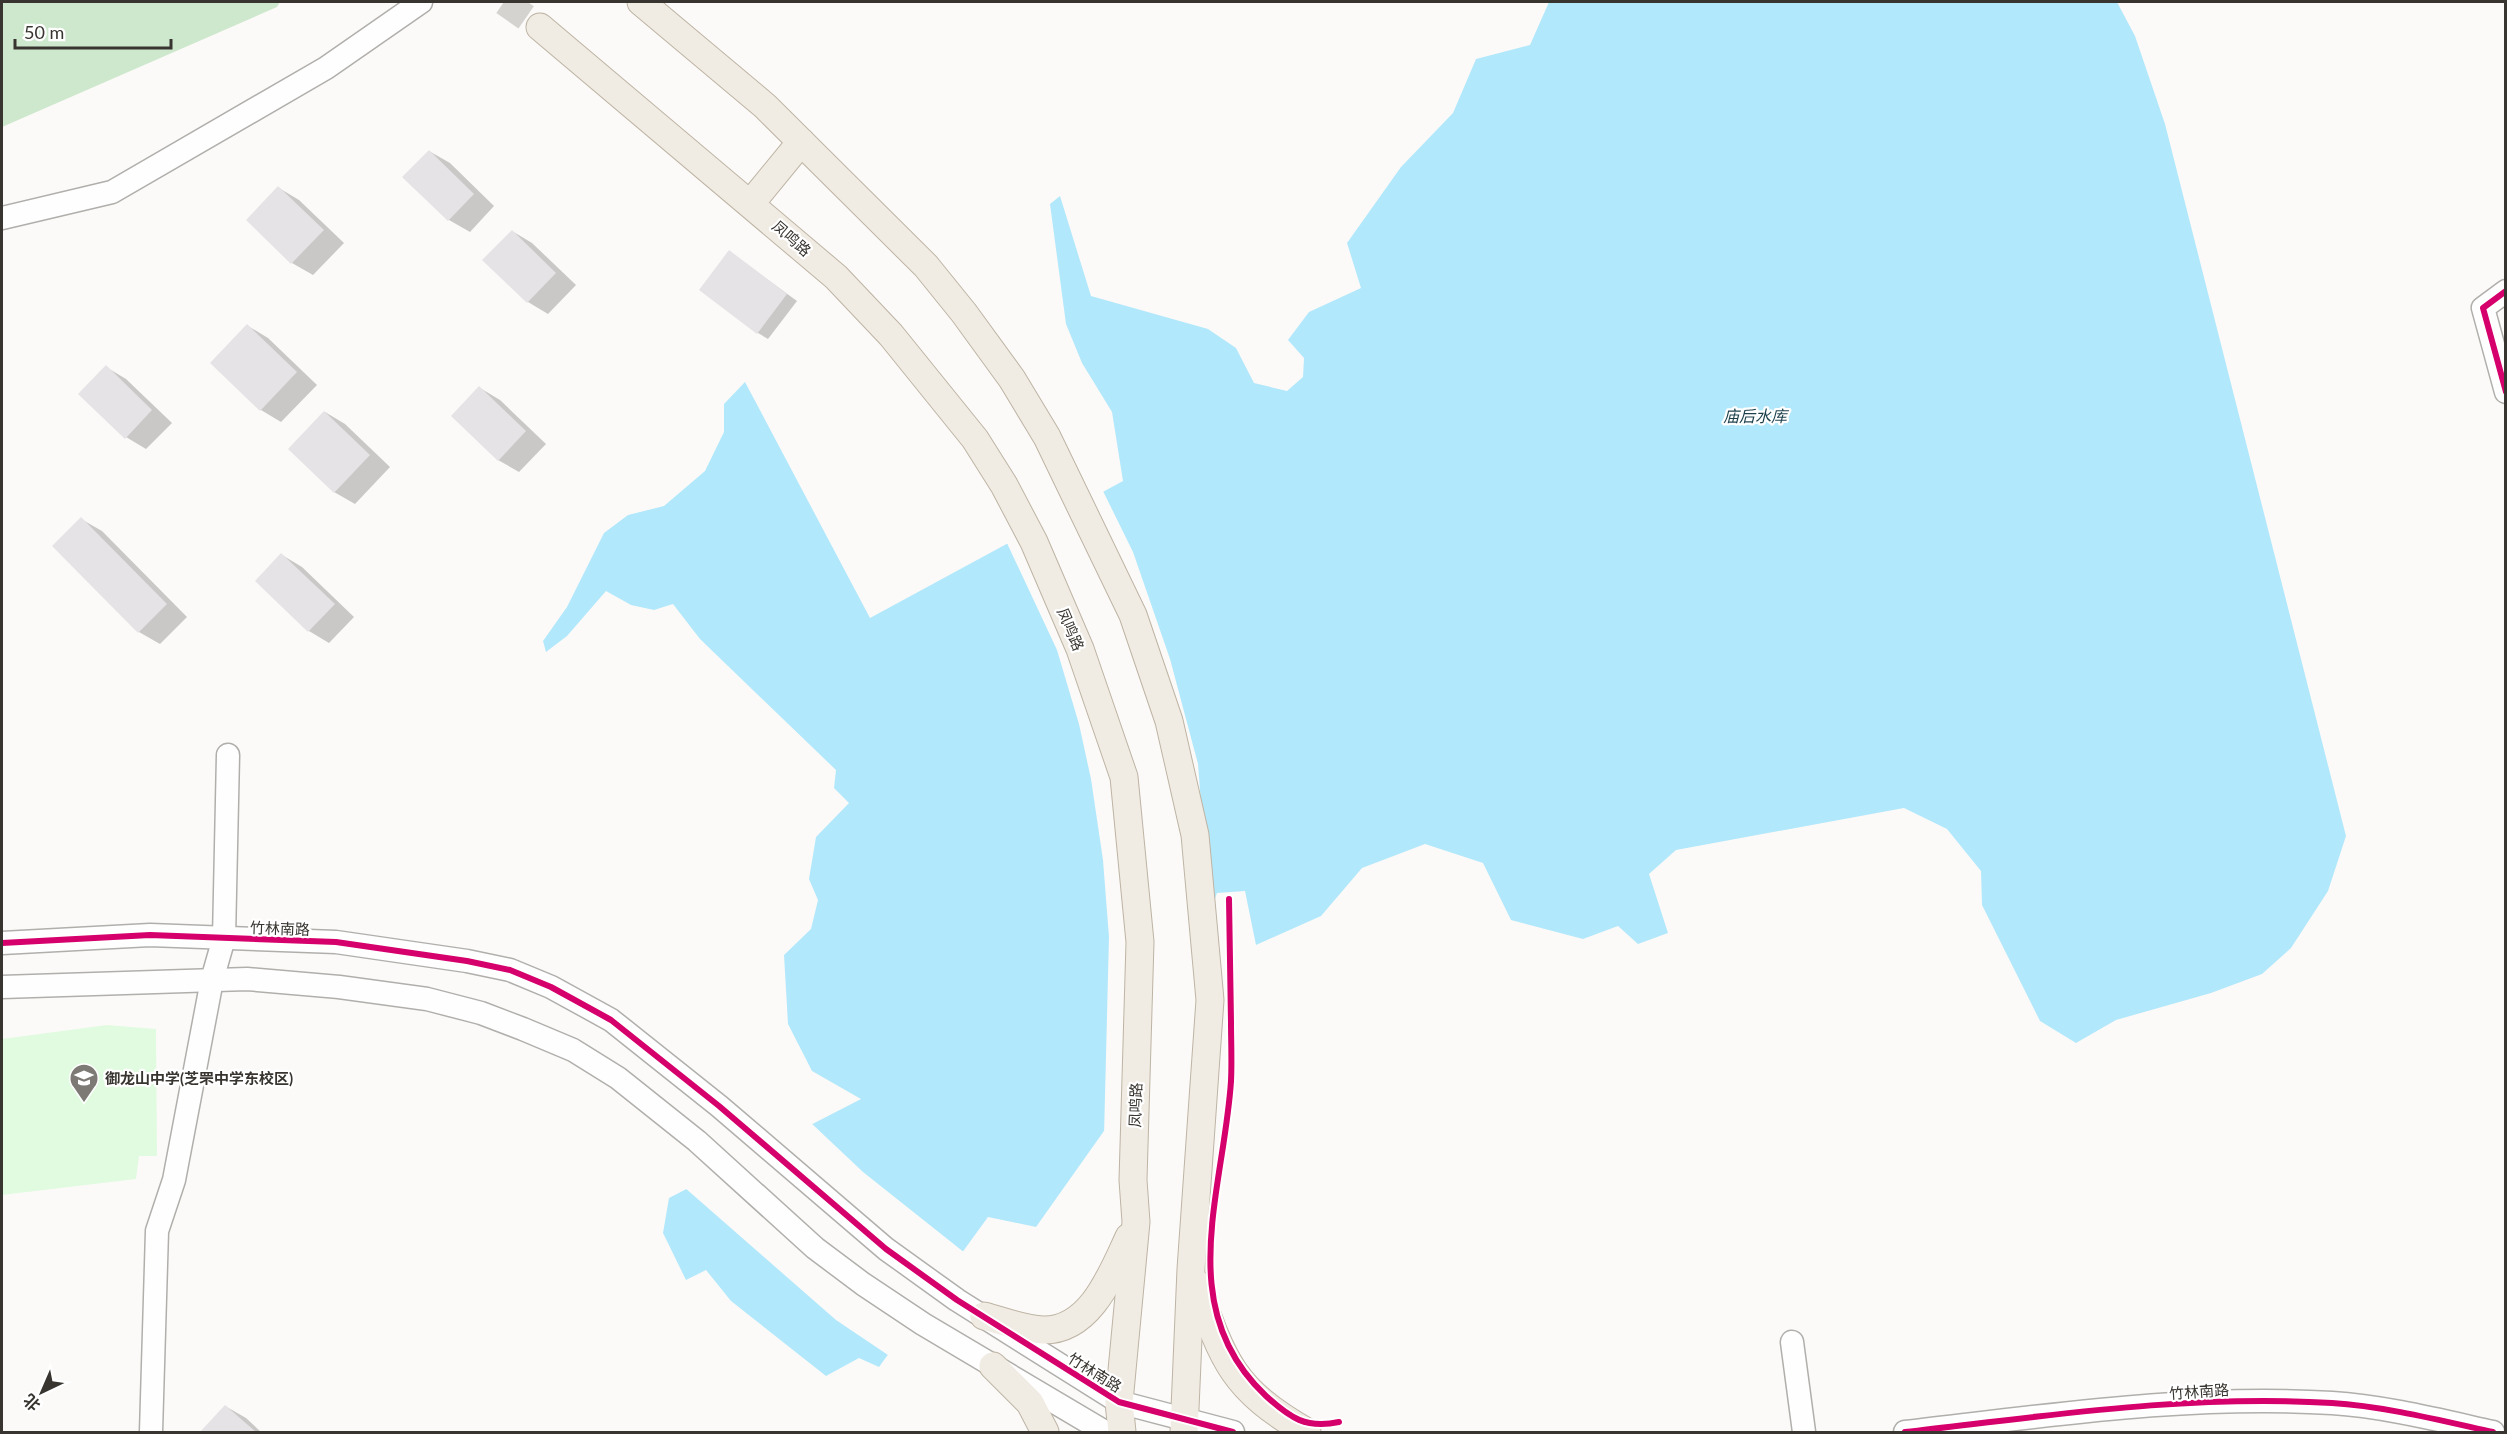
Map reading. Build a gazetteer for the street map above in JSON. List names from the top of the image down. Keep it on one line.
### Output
{"streets":{"main road":["凤鸣路"],"street":["竹林南路"]},"crossings":[["凤鸣路","竹林南路"]],"water":["庙后水库"],"places":{"school or university":["御龙山中学(芝罘中学东校区)"]},"scale_bar":"50 m","north":"bottom left"}
